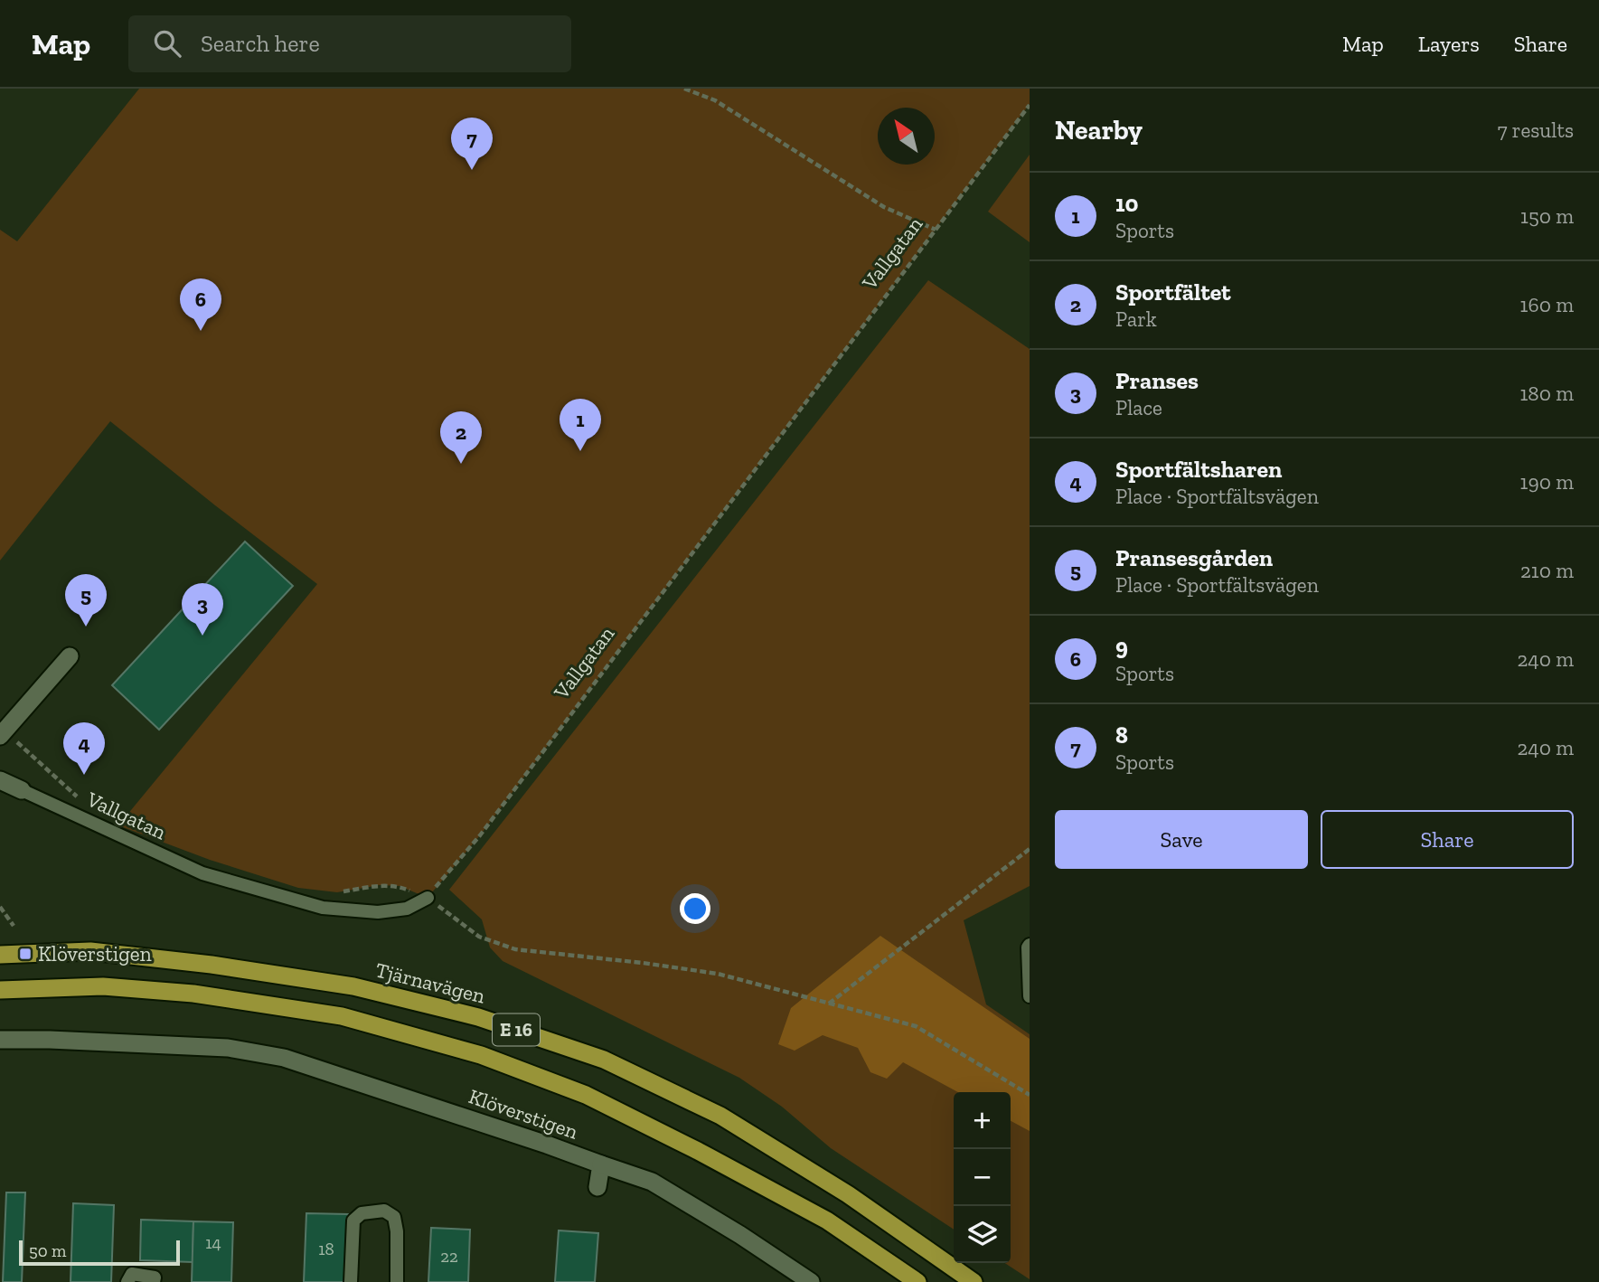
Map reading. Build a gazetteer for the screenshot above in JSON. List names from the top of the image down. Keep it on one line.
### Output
{"streets":{"highway":["Tjärnavägen","E 16"],"street":["Klöverstigen"],"lane":["Vallgatan"]},"places":{"transit":["Klöverstigen"]},"house_numbers":["14","18","22"],"scale_bar":"50 m","north":"top left","page":{"header":"Map","search":"Search here","nav":["Map","Layers","Share"],"heading":["Nearby","7 results"],"pins":["7","6","1","2","5","3","4"],"list":[{"mark":"1","name":"10","note":"Sports","value":"150 m"},{"mark":"2","name":"Sportfältet","note":"Park","value":"160 m"},{"mark":"3","name":"Pranses","note":"Place","value":"180 m"},{"mark":"4","name":"Sportfältsharen","note":"Place · Sportfältsvägen","value":"190 m"},{"mark":"5","name":"Pransesgården","note":"Place · Sportfältsvägen","value":"210 m"},{"mark":"6","name":"9","note":"Sports","value":"240 m"},{"mark":"7","name":"8","note":"Sports","value":"240 m"}],"buttons":["Save","Share"],"map_buttons":["+","−"],"scale":"50 m"}}
